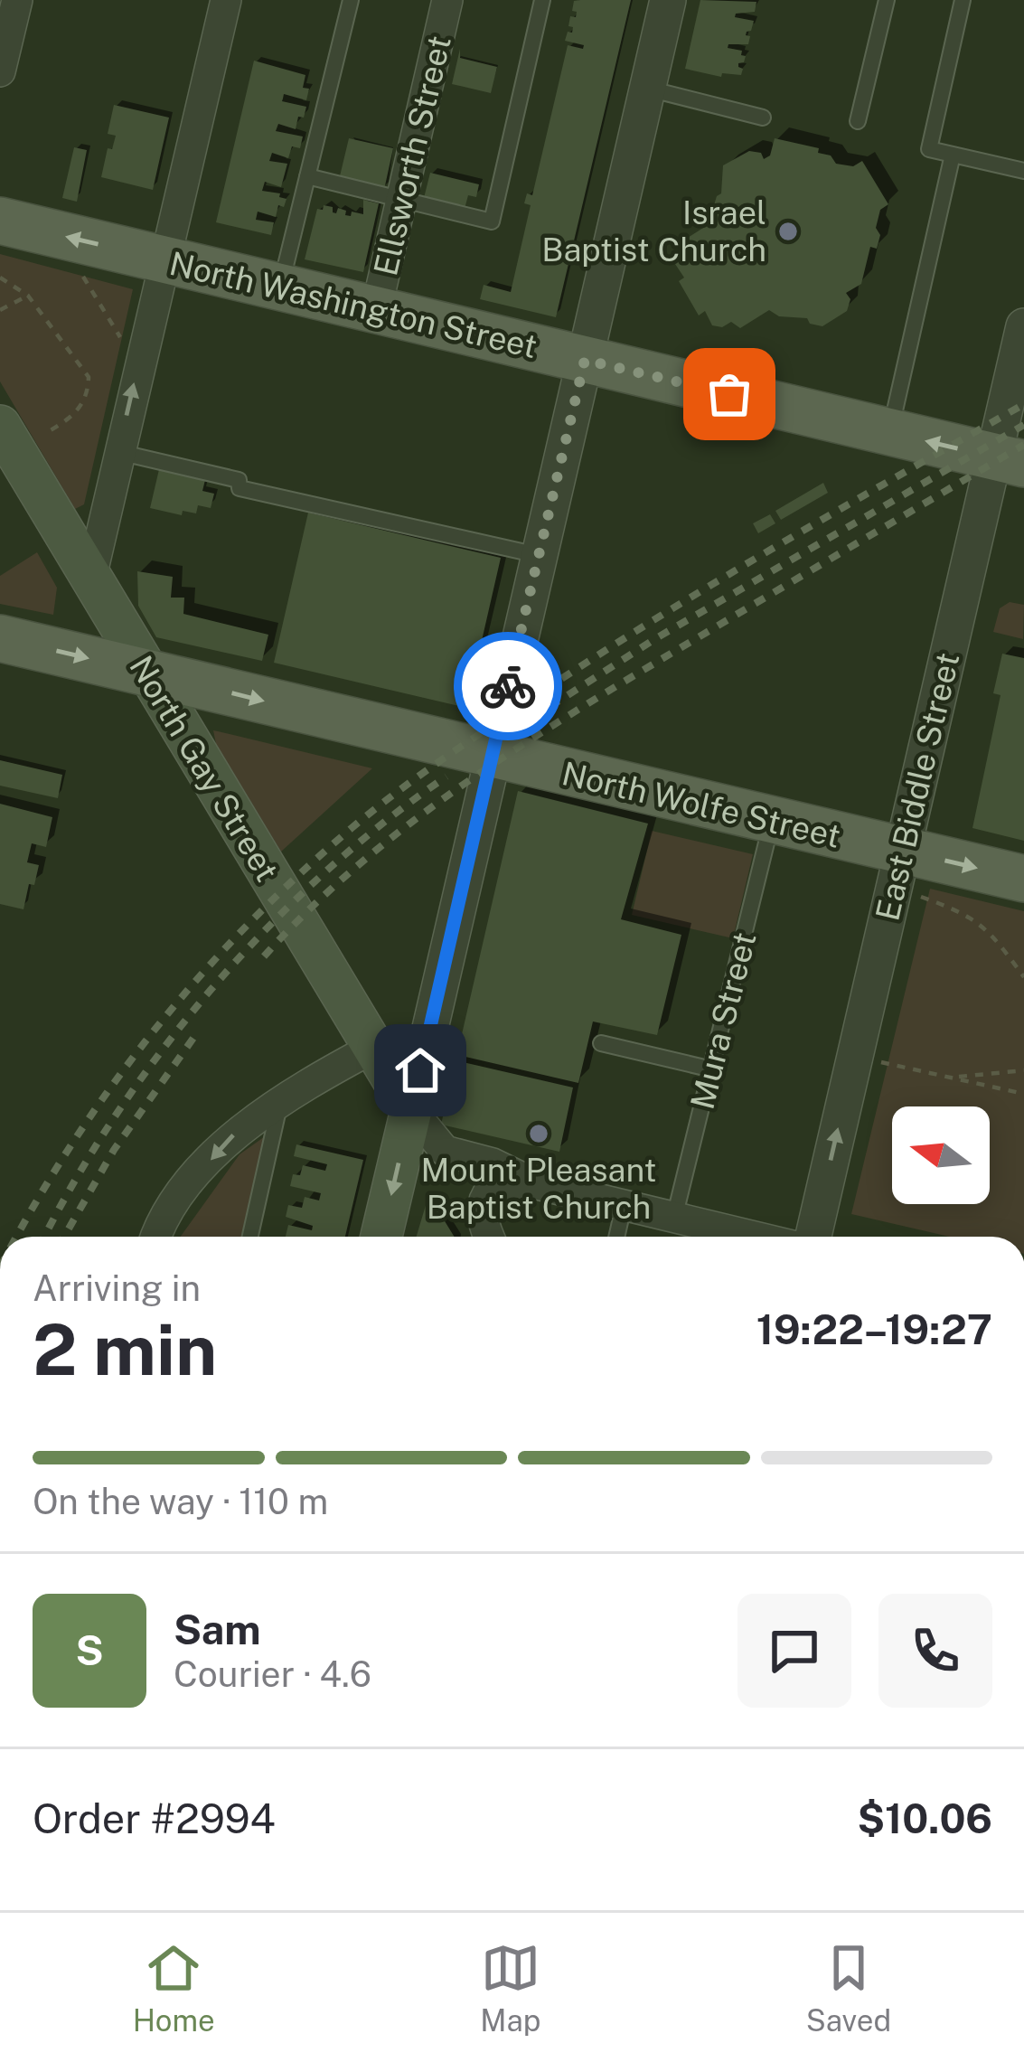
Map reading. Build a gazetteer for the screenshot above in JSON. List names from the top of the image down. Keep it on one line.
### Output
{"streets":{"main road":["North Washington Street","North Gay Street","North Wolfe Street"],"street":["Ellsworth Street","East Biddle Street"],"lane":["Mura Street"]},"crossings":[["Ellsworth Street","North Washington Street"],["North Washington Street","East Biddle Street"],["North Gay Street","North Wolfe Street"],["East Biddle Street","North Wolfe Street"],["North Wolfe Street","Mura Street"]],"one_way":["North Wolfe Street"],"places":["Israel Baptist Church","Mount Pleasant Baptist Church"],"north":"left","page":{"heading":["2 min","Arriving in","19:22–19:27"],"panel":["Sam","Courier · 4.6","Order #2994","$10.06"],"bar":"On the way · 110 m","round":"S","tabs":["Home","Map","Saved"]}}
